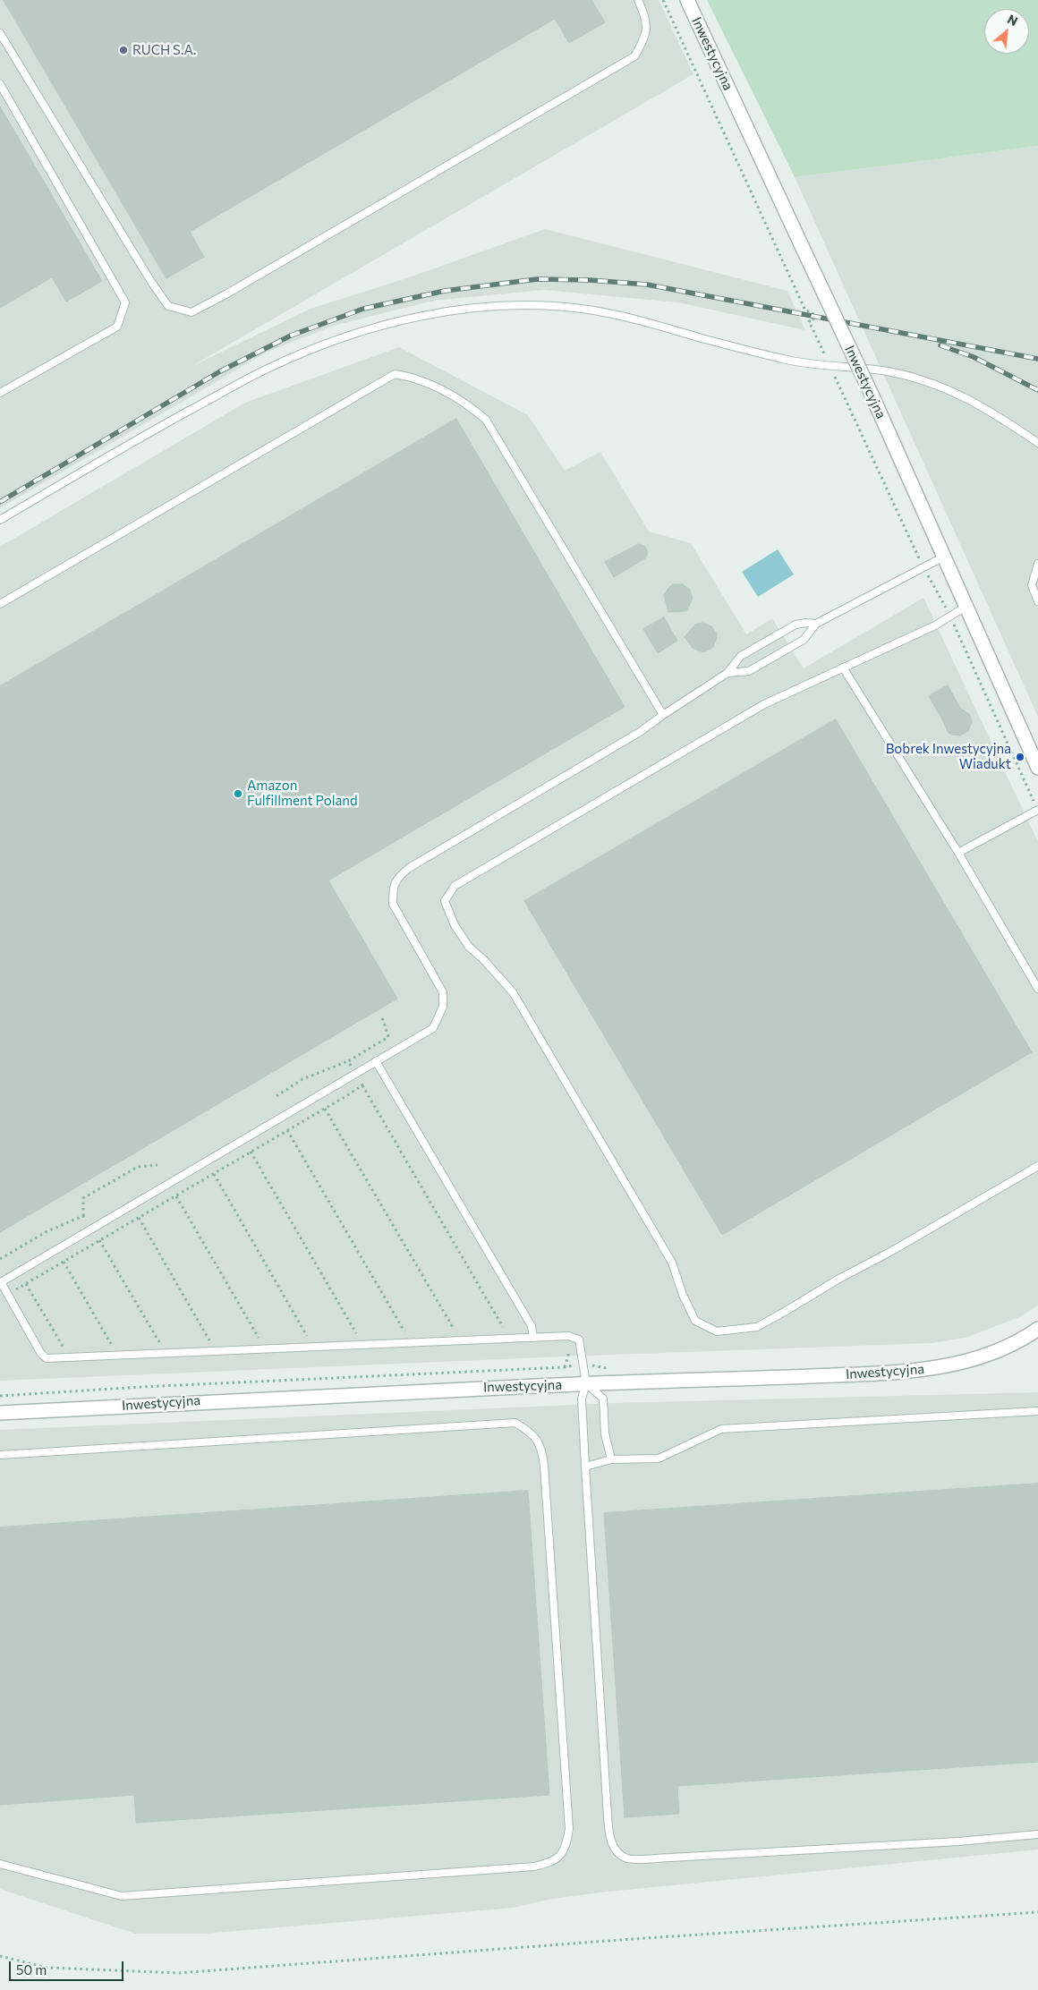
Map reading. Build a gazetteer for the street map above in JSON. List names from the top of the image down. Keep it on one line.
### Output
{"streets":{"street":["Inwestycyjna"]},"places":["RUCH S.A.","Bobrek Inwestycyjna Wiadukt","Amazon Fulfillment Poland"],"scale_bar":"50 m","north":"top right"}
